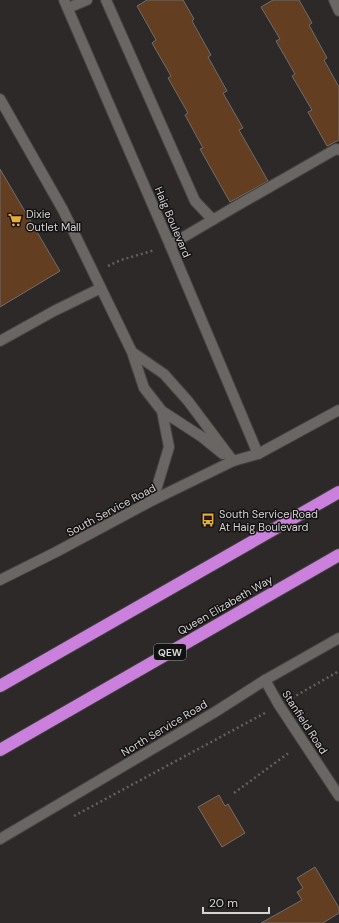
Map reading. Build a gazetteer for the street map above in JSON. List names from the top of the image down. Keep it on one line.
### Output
{"streets":{"highway":["Queen Elizabeth Way","QEW"],"main road":["Haig Boulevard","South Service Road","Stanfield Road","North Service Road"]},"crossings":[["Haig Boulevard","South Service Road"],["Stanfield Road","North Service Road"]],"places":{"supermarket":["Dixie Outlet Mall"],"bus stop":["South Service Road At Haig Boulevard"]},"scale_bar":"20 m"}
